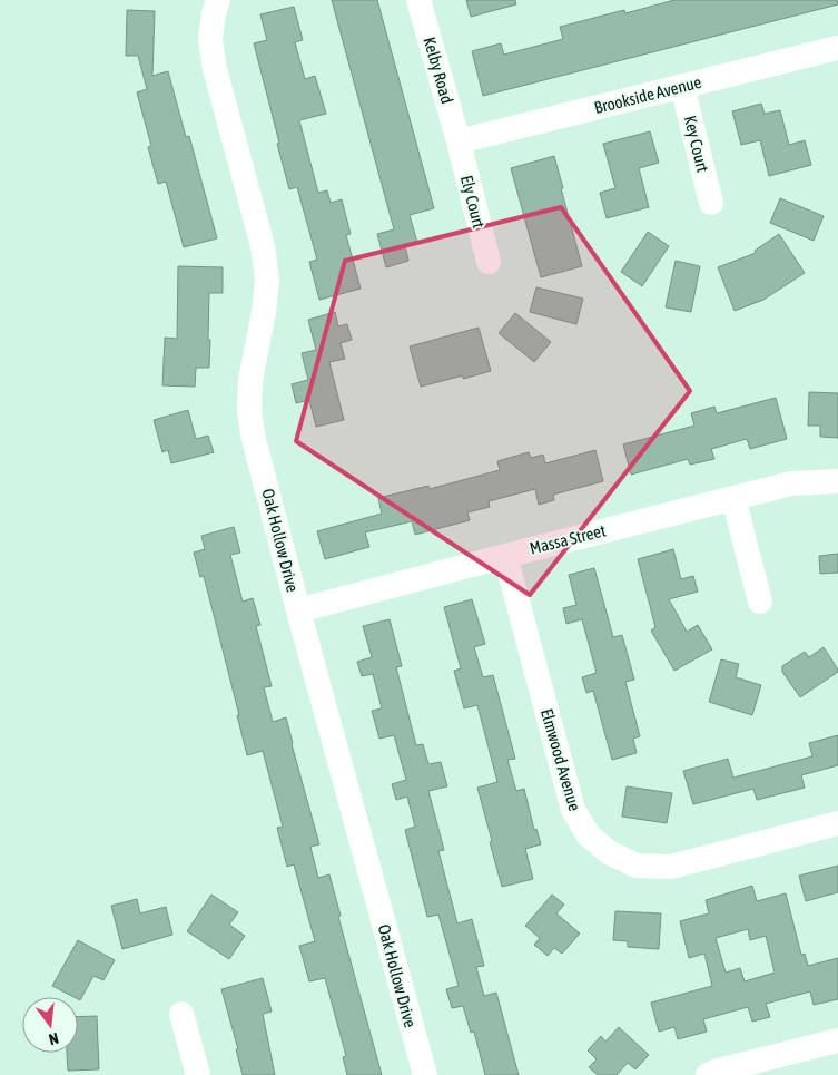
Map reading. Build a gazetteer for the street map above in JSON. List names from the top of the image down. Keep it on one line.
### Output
{"streets":{"street":["Kelby Road","Brookside Avenue","Key Court","Ely Court","Massa Street","Oak Hollow Drive","Elmwood Avenue"]},"crossings":[["Kelby Road","Brookside Avenue"],["Kelby Road","Ely Court"],["Brookside Avenue","Key Court"],["Brookside Avenue","Ely Court"],["Massa Street","Oak Hollow Drive"],["Massa Street","Elmwood Avenue"]],"north":"bottom"}
